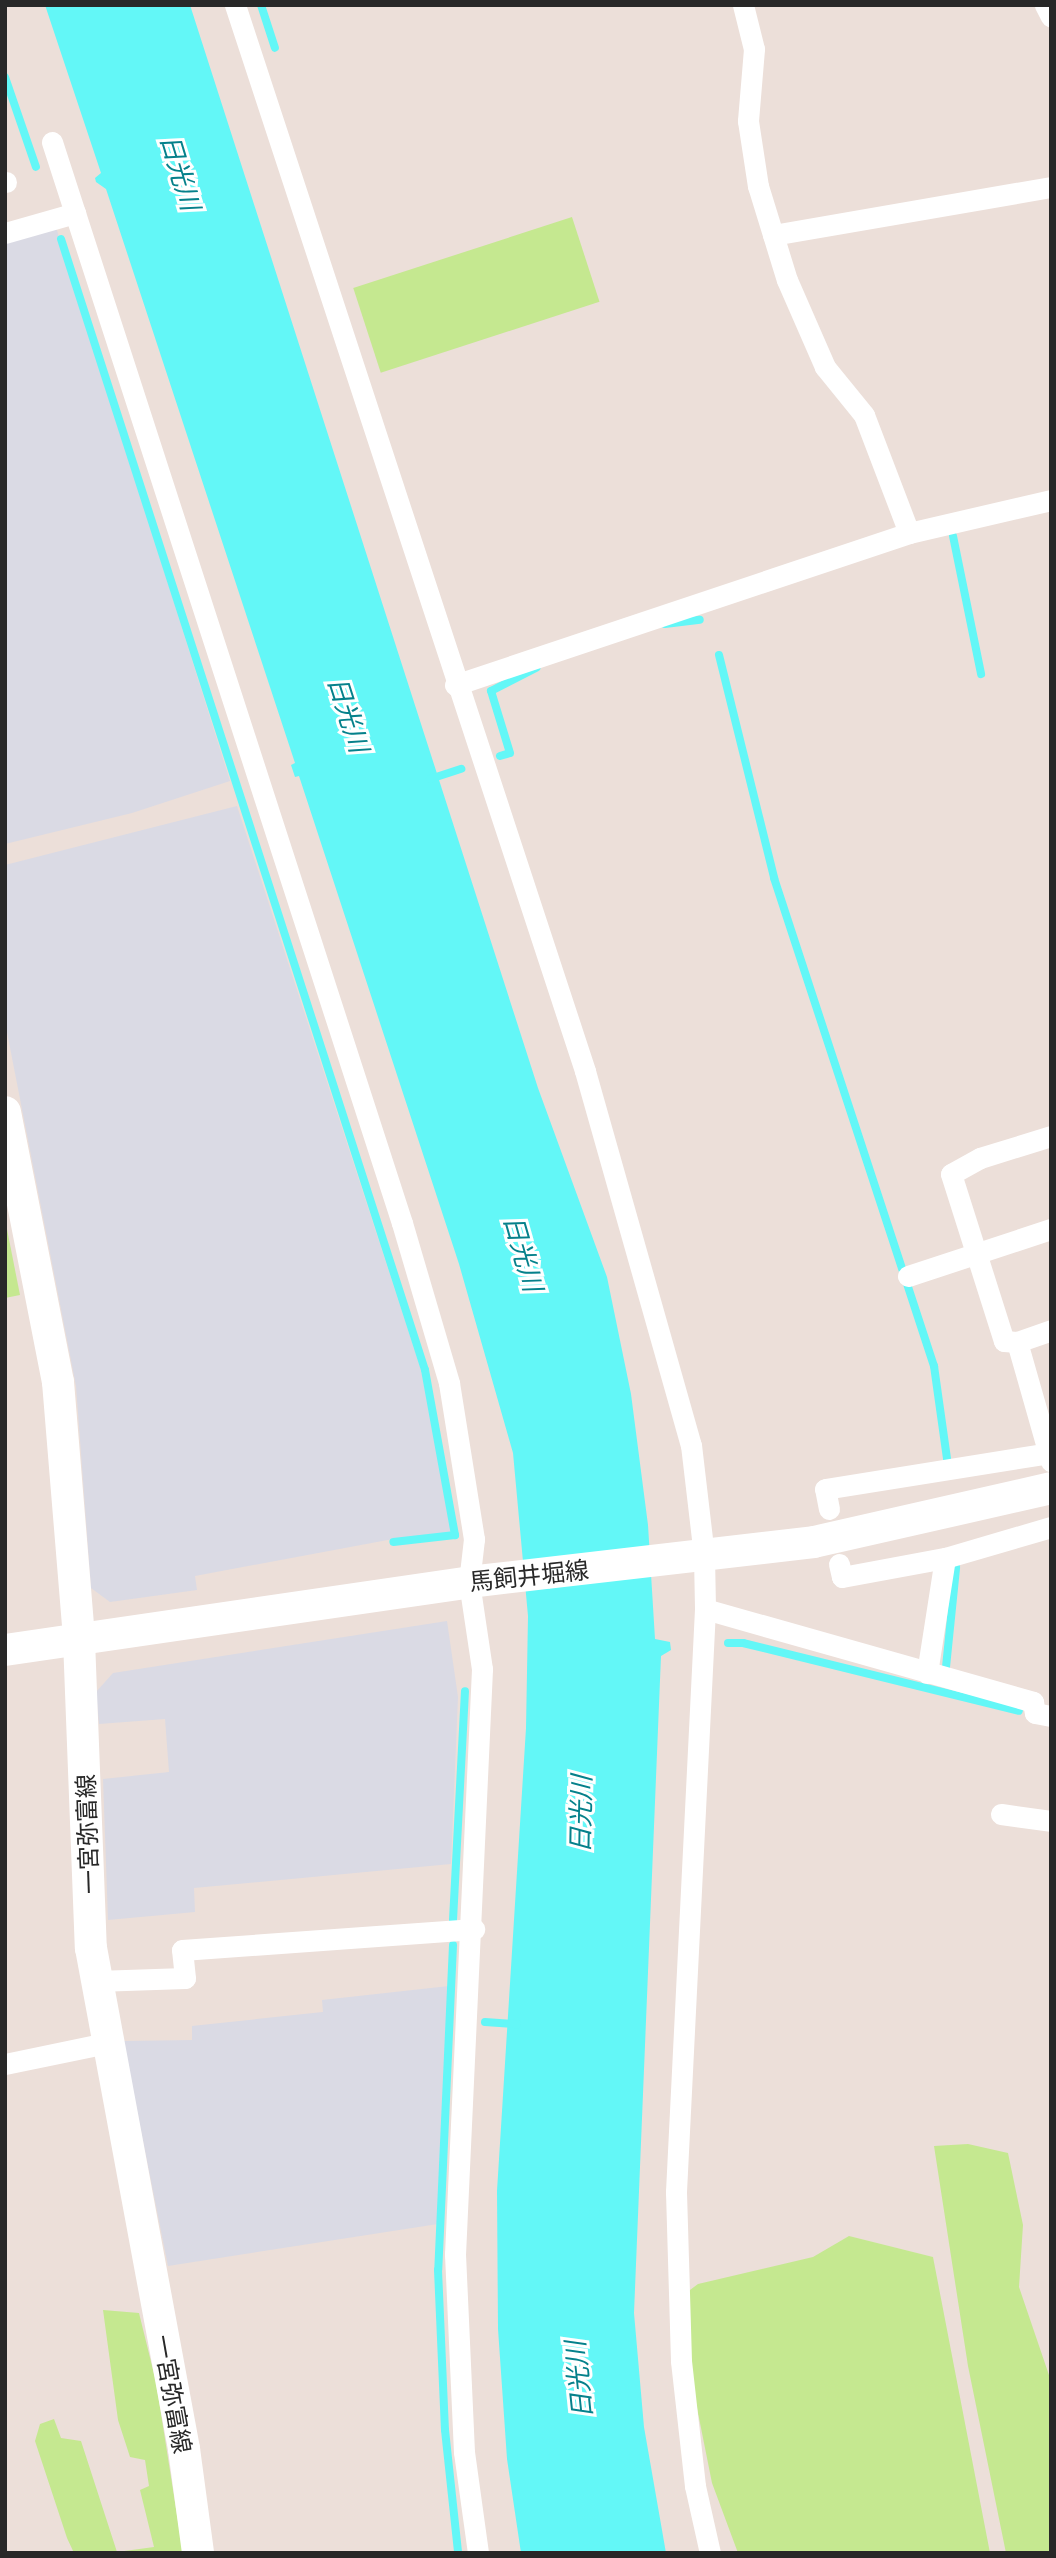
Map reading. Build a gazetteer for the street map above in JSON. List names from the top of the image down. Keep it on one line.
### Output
{"streets":{"main road":["馬飼井堀線","一宮弥富線"]},"crossings":[["馬飼井堀線","一宮弥富線"]],"water":["日光川"]}
